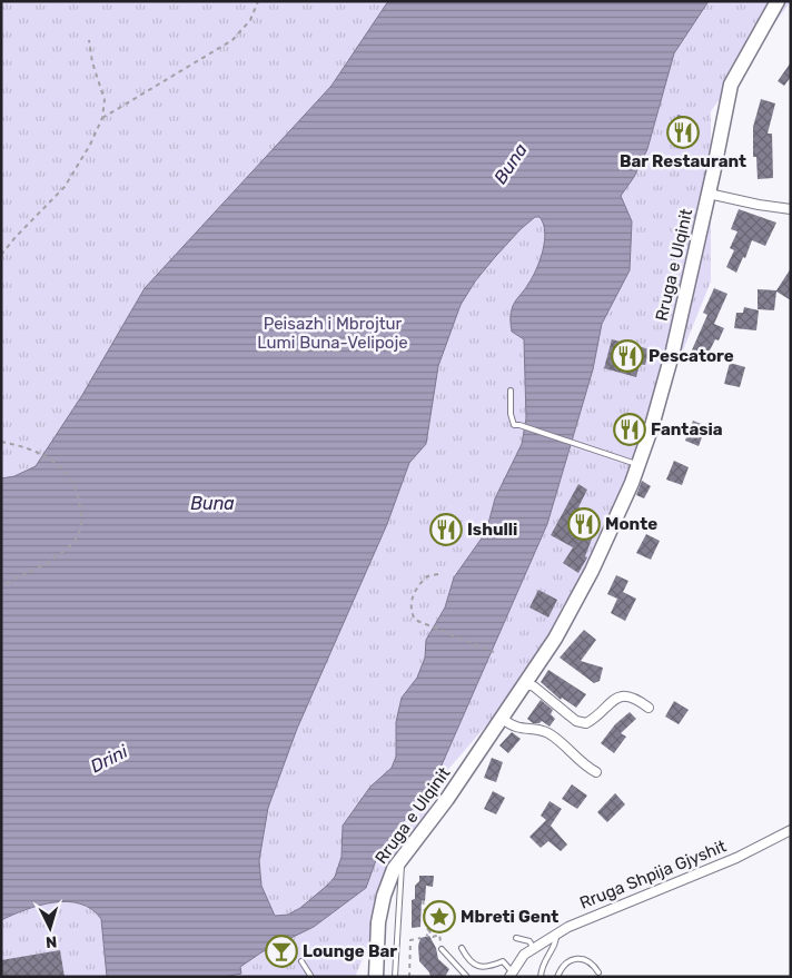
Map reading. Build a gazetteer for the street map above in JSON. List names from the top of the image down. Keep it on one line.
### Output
{"streets":{"main road":["Rruga e Ulqinit"],"street":["Rruga Shpija Gjyshit"]},"water":["Buna","Drini"],"parks":["Peisazh i Mbrojtur Lumi Buna-Velipoje"],"places":{"restaurant":["Bar Restaurant","Pescatore","Fantasia","Monte","Ishulli"],"place":["Mbreti Gent"],"bar":["Lounge Bar"]},"north":"bottom"}
